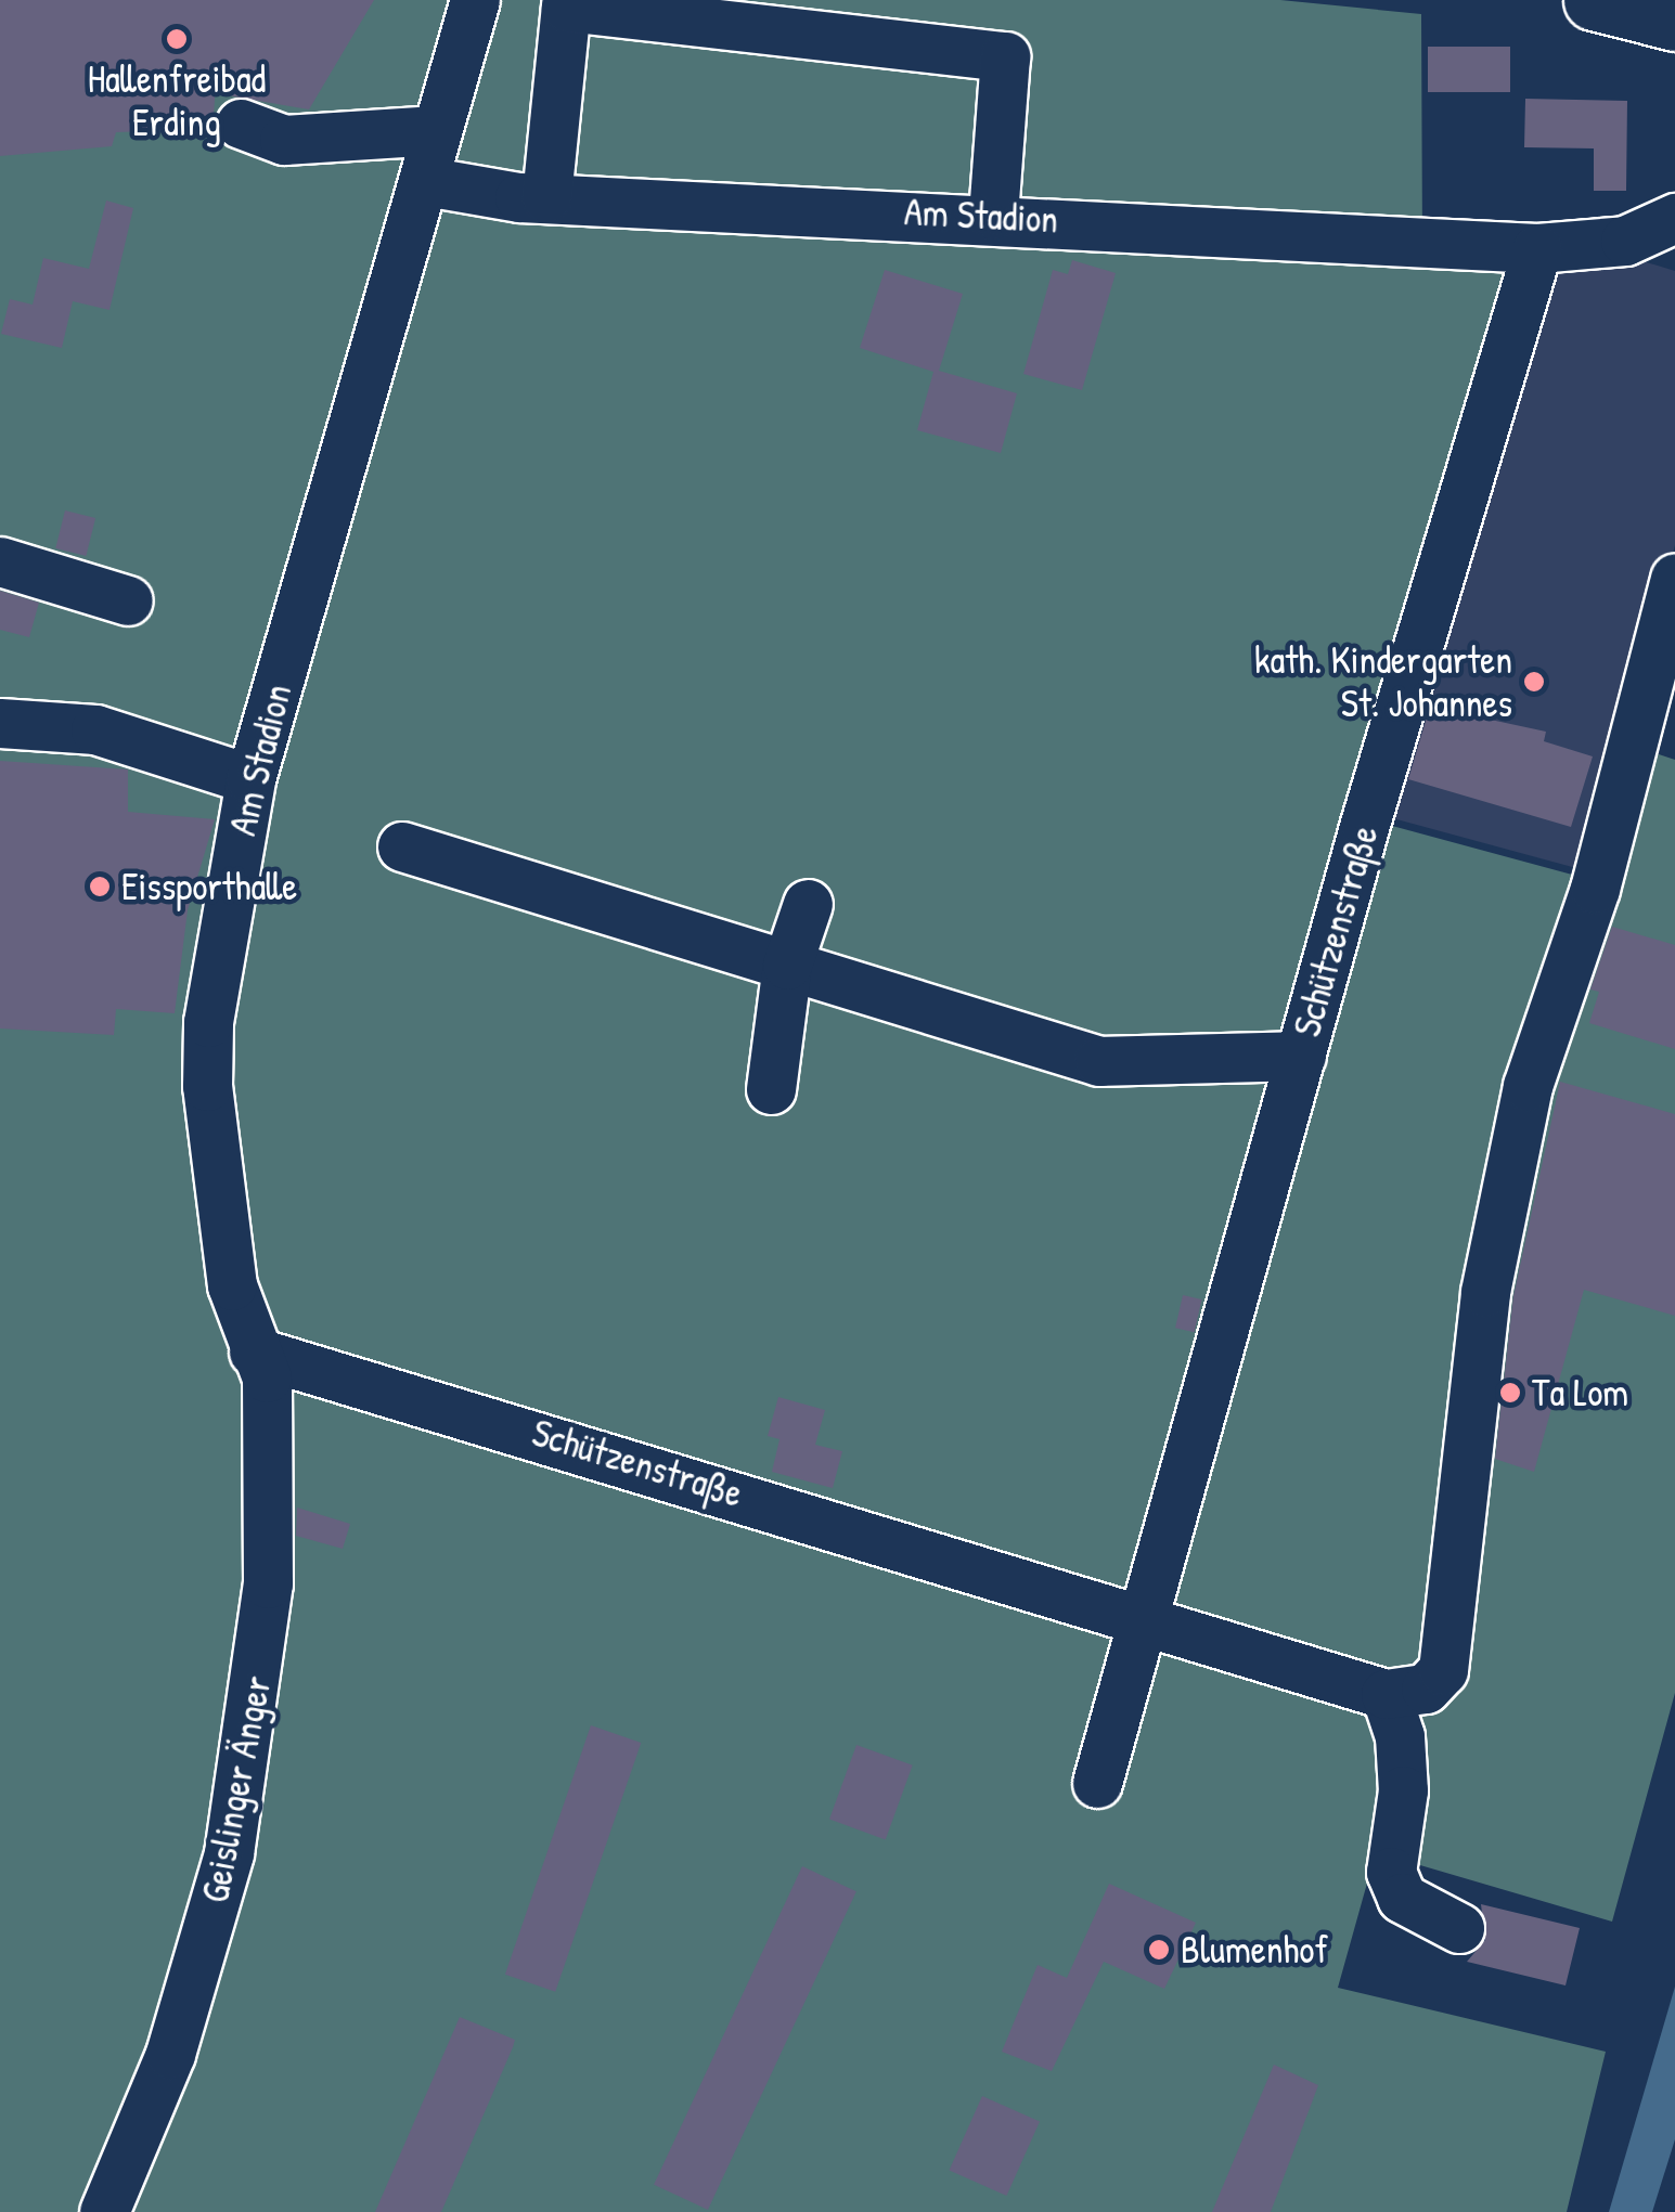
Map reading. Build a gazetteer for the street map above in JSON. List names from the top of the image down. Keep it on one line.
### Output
{"streets":{"street":["Am Stadion","Schützenstraße","Geislinger Änger"]},"crossings":[["Am Stadion","Schützenstraße"],["Am Stadion","Geislinger Änger"],["Schützenstraße","Geislinger Änger"]],"places":["Hallenfreibad Erding","kath. Kindergarten St. Johannes","Eissporthalle","Ta Lom","Blumenhof"]}
